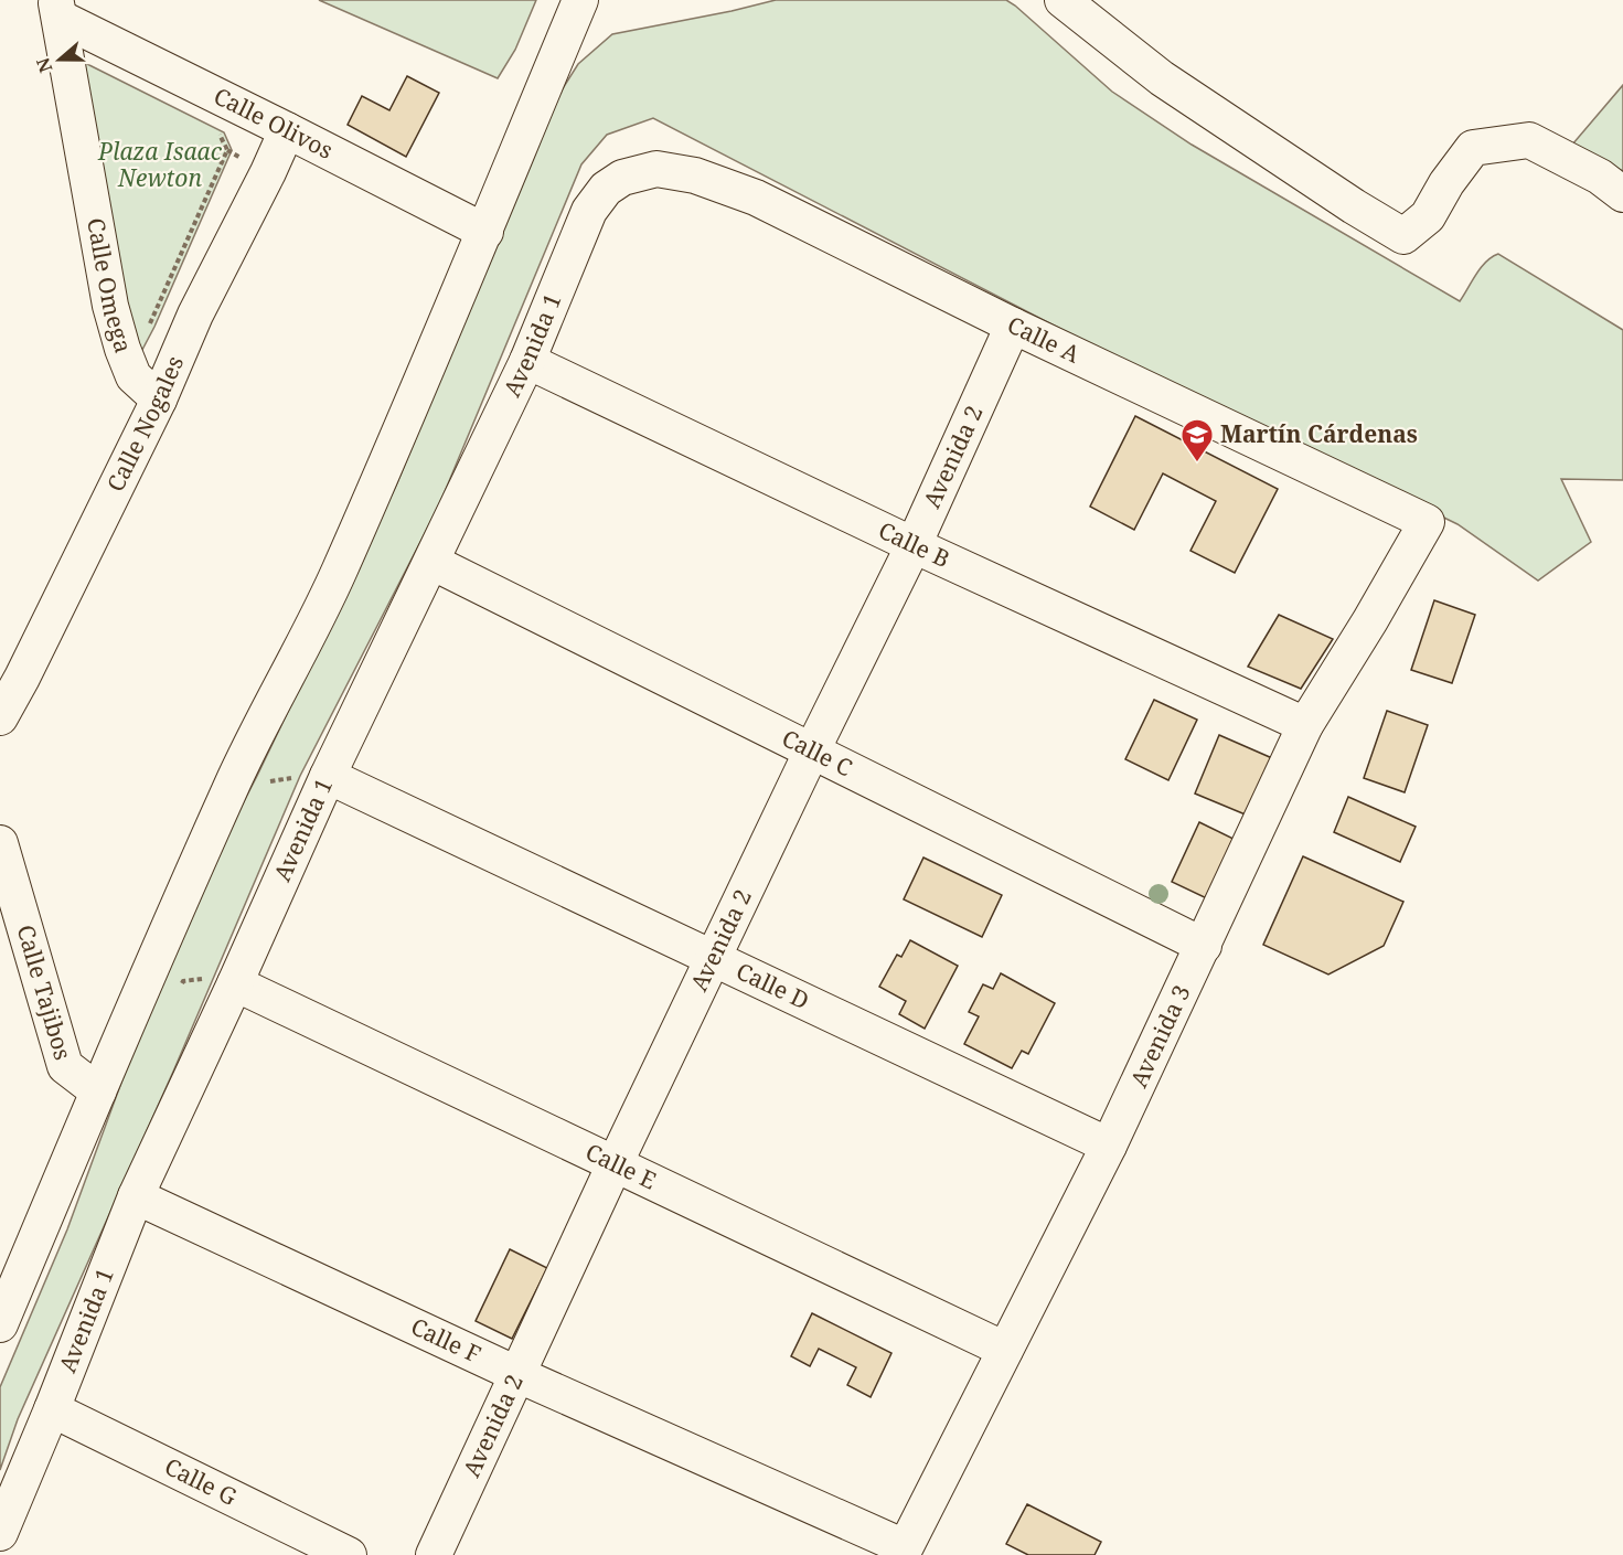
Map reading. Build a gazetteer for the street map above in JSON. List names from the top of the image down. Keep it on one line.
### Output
{"streets":{"street":["Calle Olivos","Calle Omega","Calle A","Avenida 1","Calle Nogales","Avenida 2","Calle B","Calle C","Calle D","Calle Tajibos","Avenida 3","Calle E","Calle F","Calle G"]},"crossings":[["Calle Olivos","Calle Omega"],["Calle Olivos","Calle Nogales"],["Calle Omega","Calle Nogales"],["Calle A","Avenida 1"],["Calle A","Avenida 2"],["Calle A","Avenida 3"],["Avenida 1","Calle B"],["Avenida 1","Calle C"],["Avenida 1","Calle D"],["Avenida 1","Calle E"],["Avenida 1","Calle F"],["Avenida 1","Calle G"],["Avenida 2","Calle B"],["Avenida 2","Calle C"],["Avenida 2","Calle D"],["Avenida 2","Calle E"],["Avenida 2","Calle F"],["Calle B","Avenida 3"],["Calle C","Avenida 3"],["Calle D","Avenida 3"],["Avenida 3","Calle E"],["Avenida 3","Calle F"]],"parks":["Plaza Isaac Newton"],"places":{"school or university":["Martín Cárdenas"]},"north":"left"}
